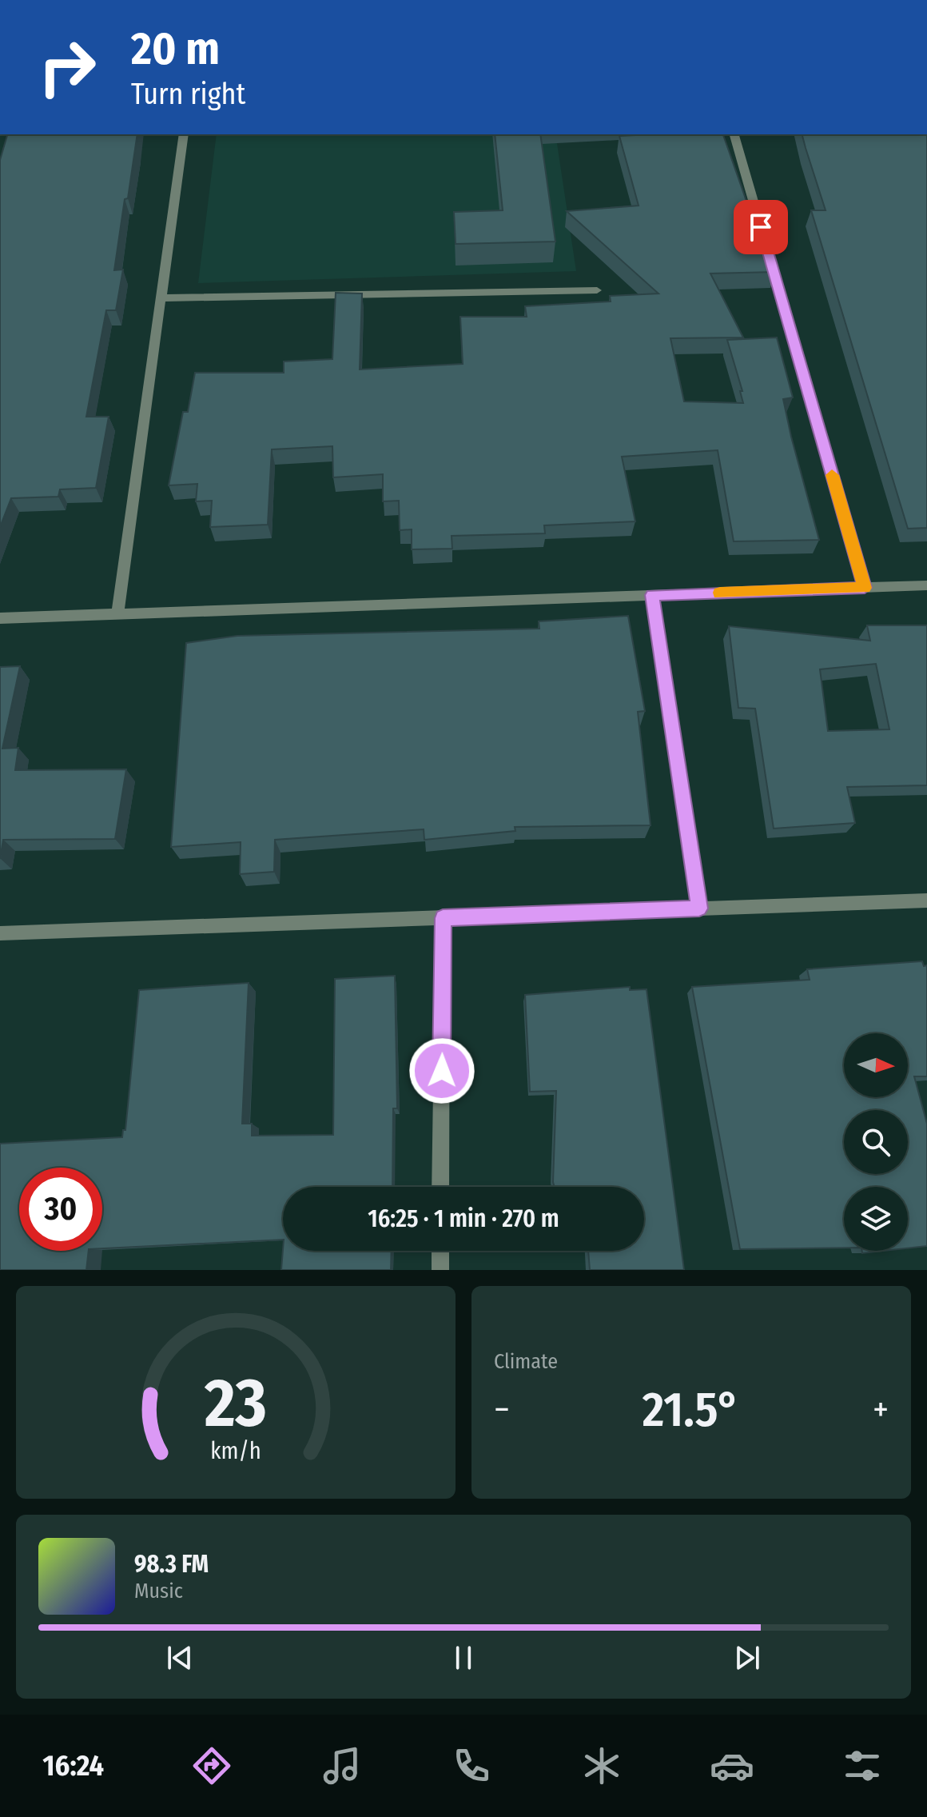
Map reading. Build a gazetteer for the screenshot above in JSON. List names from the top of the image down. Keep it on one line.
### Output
{"north":"right","page":{"turn":["20 m","Turn right"],"limit":"30","trip":"16:25 · 1 min · 270 m","tile":"Climate","heat":["−","21.5°","+"],"song":["98.3 FM","Music"],"tabs":"16:24","gauge":["23","km/h"]}}
